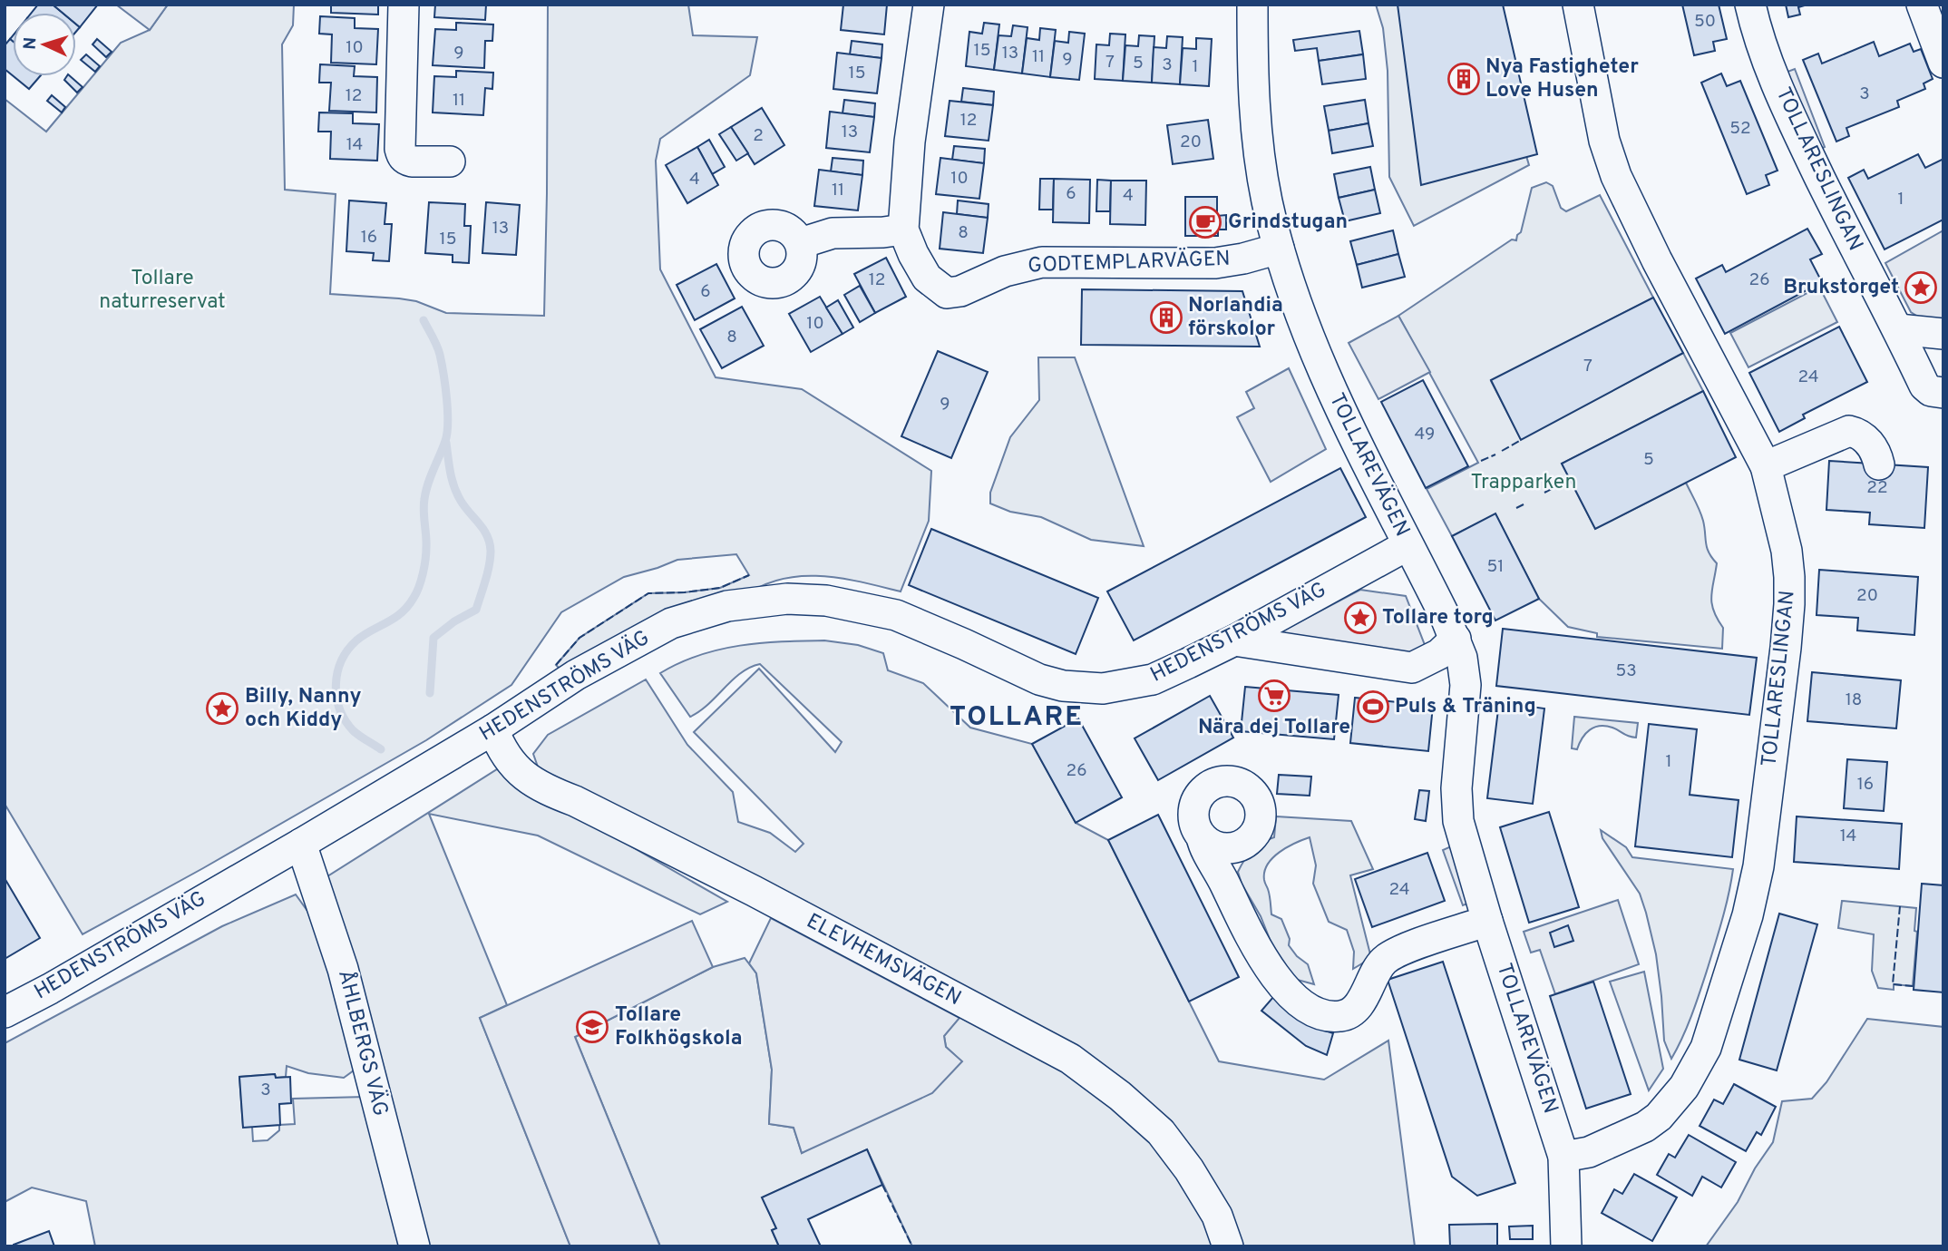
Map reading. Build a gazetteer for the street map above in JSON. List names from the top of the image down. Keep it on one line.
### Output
{"streets":{"street":["TOLLARESLINGAN","GODTEMPLARVÄGEN","TOLLAREVÄGEN","HEDENSTRÖMS VÄG","ELEVHEMSVÄGEN","ÅHLBERGS VÄG"]},"crossings":[["TOLLARESLINGAN","TOLLAREVÄGEN"],["GODTEMPLARVÄGEN","TOLLAREVÄGEN"],["TOLLAREVÄGEN","HEDENSTRÖMS VÄG"],["HEDENSTRÖMS VÄG","ELEVHEMSVÄGEN"],["HEDENSTRÖMS VÄG","ÅHLBERGS VÄG"]],"districts":["TOLLARE"],"parks":["Tollare naturreservat","Trapparken"],"places":{"building":["Nya Fastigheter Love Husen","Norlandia förskolor"],"cafe":["Grindstugan"],"place":["Brukstorget","Tollare torg","Billy, Nanny och Kiddy"],"supermarket":["Nära dej Tollare"],"sports":["Puls & Träning"],"school or university":["Tollare Folkhögskola"]},"house_numbers":["50","10","15","9","13","11","9","7","5","3","1","15","3","12","11","12","52","13","2","20","14","10","4","11","6","4","1","13","8","16","15","12","26","6","10","8","7","24","9","49","5","22","51","20","53","18","1","26","16","14","24","3"],"north":"left"}
